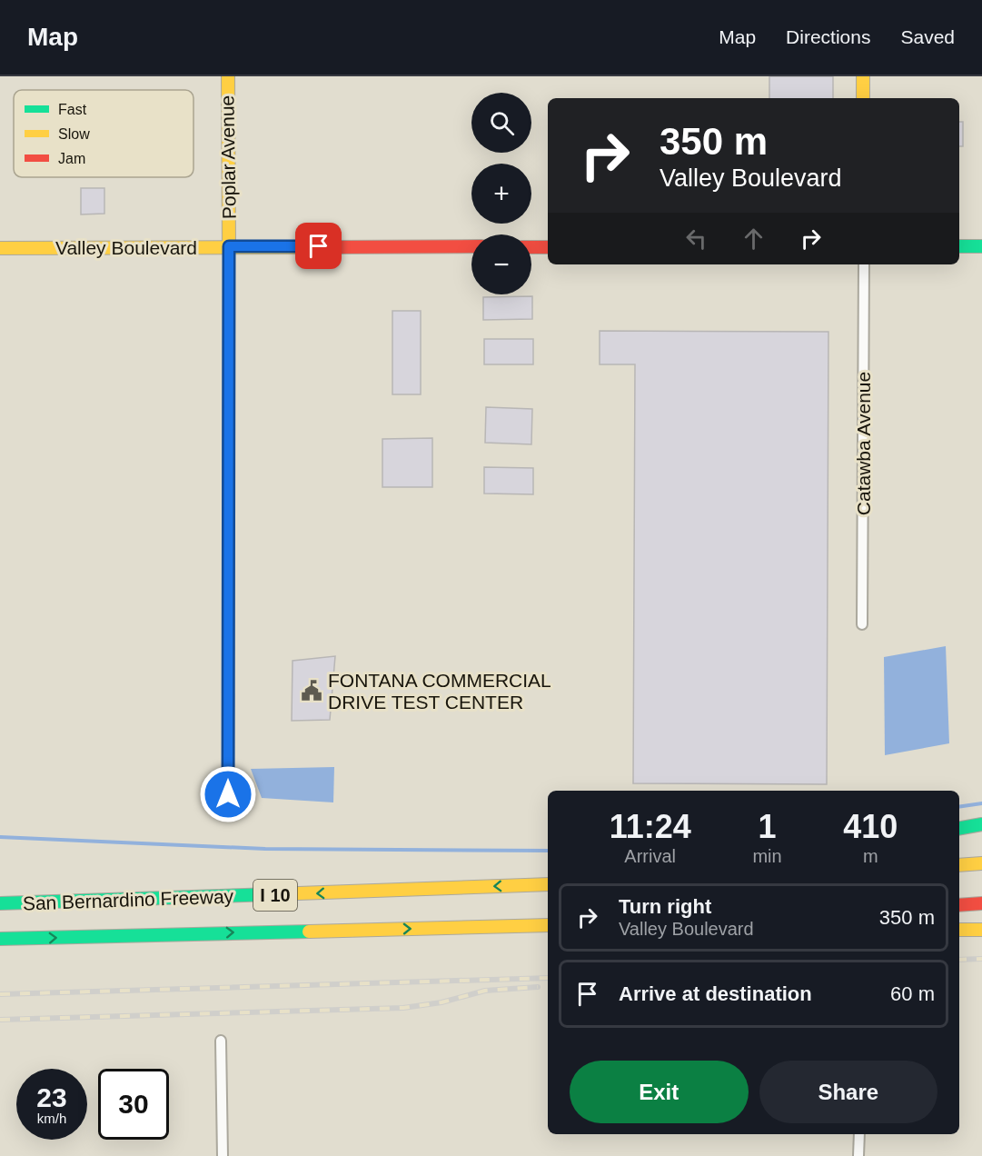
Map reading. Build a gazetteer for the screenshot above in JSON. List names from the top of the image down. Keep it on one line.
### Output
{"streets":{"main road":["Poplar Avenue","Valley Boulevard","I 10","San Bernardino Freeway"],"street":["Catawba Avenue"]},"crossings":[["Poplar Avenue","Valley Boulevard"]],"places":{"public building":["FONTANA COMMERCIAL DRIVE TEST CENTER"]},"legend":["Fast","Slow","Jam"],"page":{"header":"Map","nav":["Map","Directions","Saved"],"map_buttons":["+","−"],"turn":["350 m","Valley Boulevard"],"eta":["11:24","Arrival","1","min","410","m"],"list":[{"name":"Turn right","note":"Valley Boulevard","value":"350 m"},{"name":"Arrive at destination","value":"60 m"}],"buttons":["Exit","Share"],"speed":"23 km/h","limit":"30"}}
